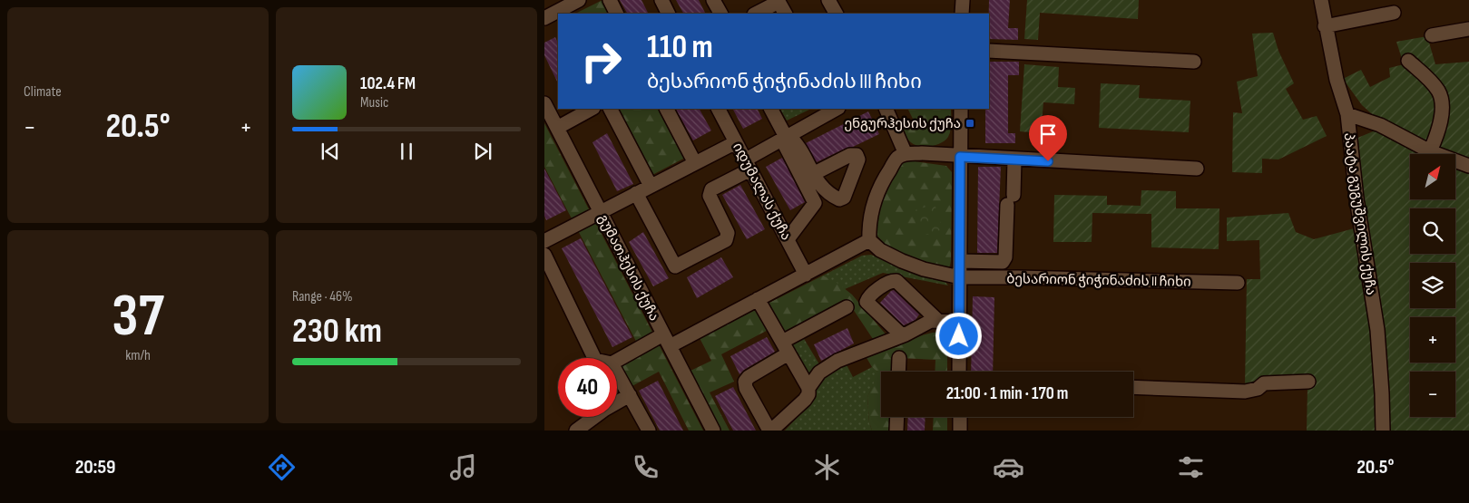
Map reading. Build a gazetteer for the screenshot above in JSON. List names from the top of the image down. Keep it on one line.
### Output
{"streets":{"street":["იდუმალას ქუჩა","პაატა გუგუშვილის ქუჩა","გუმათჰესის ქუჩა","ბესარიონ ჭიჭინაძის II ჩიხი"]},"places":{"transit":["ენგურჰესის ქუჩა"]},"north":"top right","page":{"tile":["Climate",["37","km/h"],["Range · 46%","230 km"]],"turn":["110 m","ბესარიონ ჭიჭინაძის III ჩიხი"],"song":["102.4 FM","Music"],"heat":["−","20.5°","+"],"map_buttons":["+","−"],"limit":"40","trip":"21:00 · 1 min · 170 m","tabs":["20:59","20.5°"]}}
